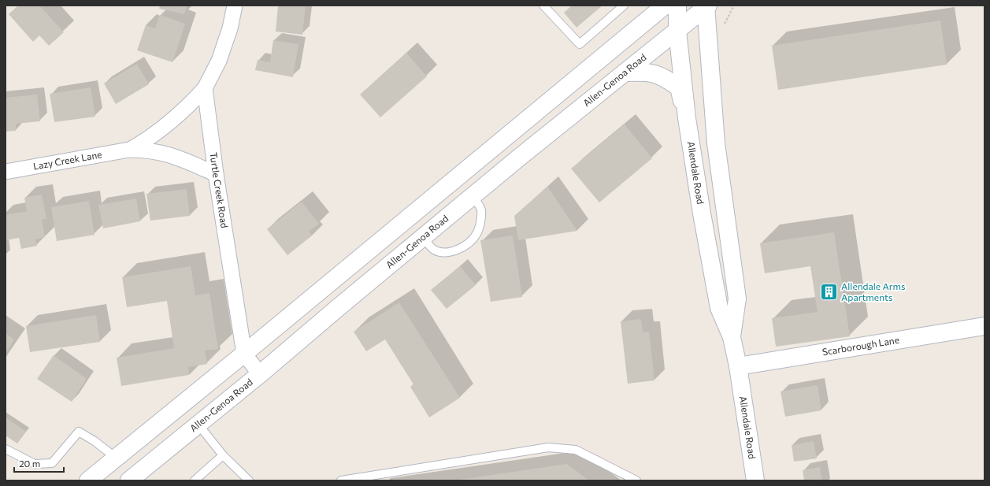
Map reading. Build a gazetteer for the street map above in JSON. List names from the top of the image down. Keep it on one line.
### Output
{"streets":{"main road":["Allen-Genoa Road","Allendale Road","Scarborough Lane"],"street":["Lazy Creek Lane","Turtle Creek Road"]},"crossings":[["Allen-Genoa Road","Allendale Road"],["Allen-Genoa Road","Turtle Creek Road"],["Lazy Creek Lane","Turtle Creek Road"],["Allendale Road","Scarborough Lane"]],"places":{"building":["Allendale Arms Apartments"]},"scale_bar":"20 m"}
